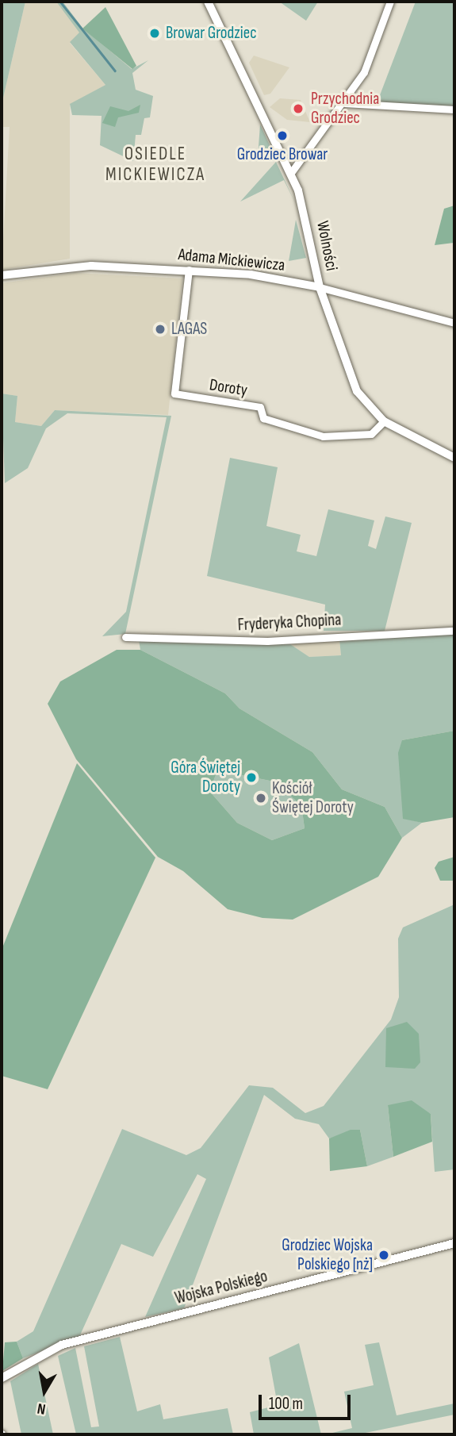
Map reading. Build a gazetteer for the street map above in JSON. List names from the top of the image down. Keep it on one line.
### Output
{"streets":{"street":["Wolności","Adama Mickiewicza","Doroty","Fryderyka Chopina","Wojska Polskiego"]},"crossings":[["Wolności","Adama Mickiewicza"],["Wolności","Doroty"],["Adama Mickiewicza","Doroty"]],"districts":["OSIEDLE MICKIEWICZA"],"places":["Browar Grodziec","Przychodnia Grodziec","Grodziec Browar","LAGAS","Góra Świętej Doroty","Kościół Świętej Doroty","Grodziec Wojska Polskiego [nż]"],"scale_bar":"100 m","north":"bottom"}
